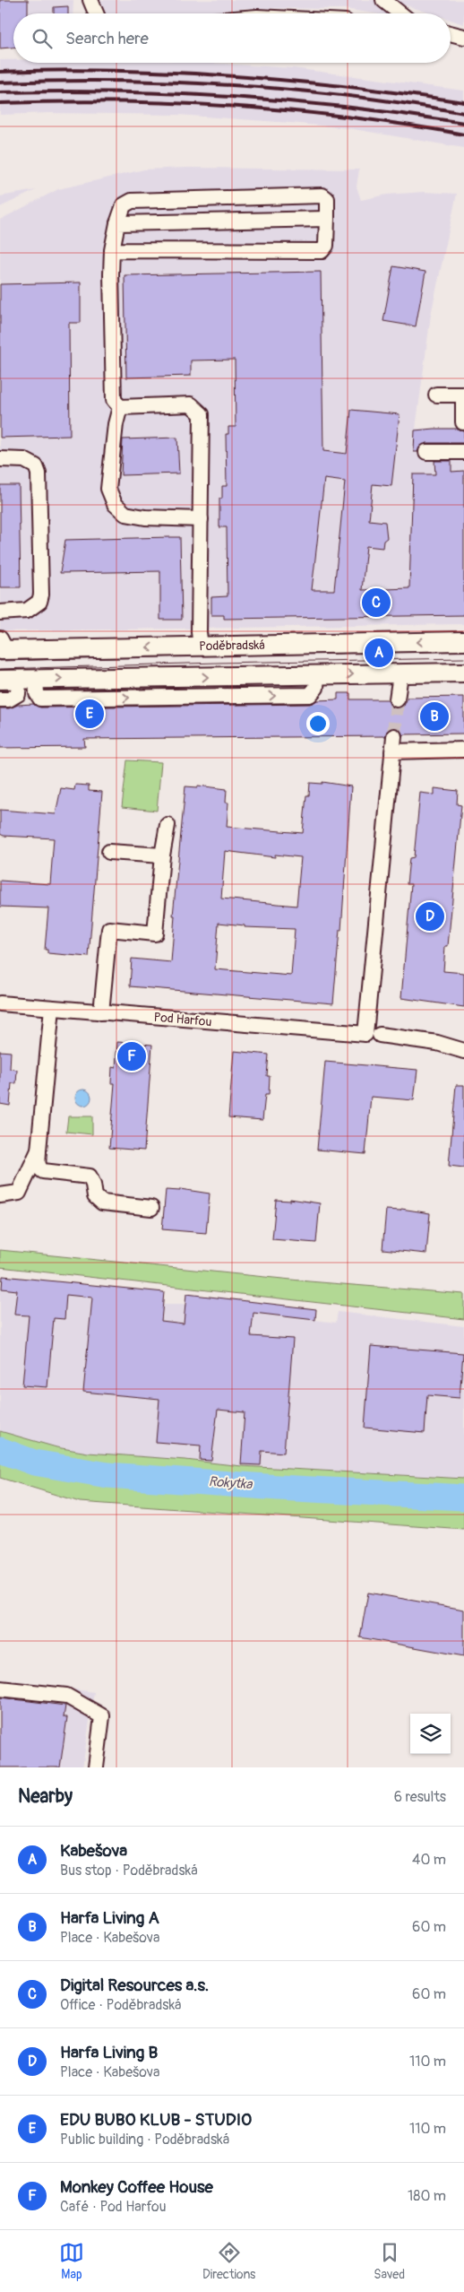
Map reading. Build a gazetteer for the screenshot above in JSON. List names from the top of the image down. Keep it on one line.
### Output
{"streets":{"main road":["Poděbradská"],"street":["Pod Harfou"]},"water":["Rokytka"],"page":{"search":"Search here","pins":["C","A","E","B","D","F"],"heading":["Nearby","6 results"],"list":[{"mark":"A","name":"Kabešova","note":"Bus stop · Poděbradská","value":"40 m"},{"mark":"B","name":"Harfa Living A","note":"Place · Kabešova","value":"60 m"},{"mark":"C","name":"Digital Resources a.s.","note":"Office · Poděbradská","value":"60 m"},{"mark":"D","name":"Harfa Living B","note":"Place · Kabešova","value":"110 m"},{"mark":"E","name":"EDU BUBO KLUB - STUDIO","note":"Public building · Poděbradská","value":"110 m"},{"mark":"F","name":"Monkey Coffee House","note":"Café · Pod Harfou","value":"180 m"}],"nav":["Map","Directions","Saved"]}}
